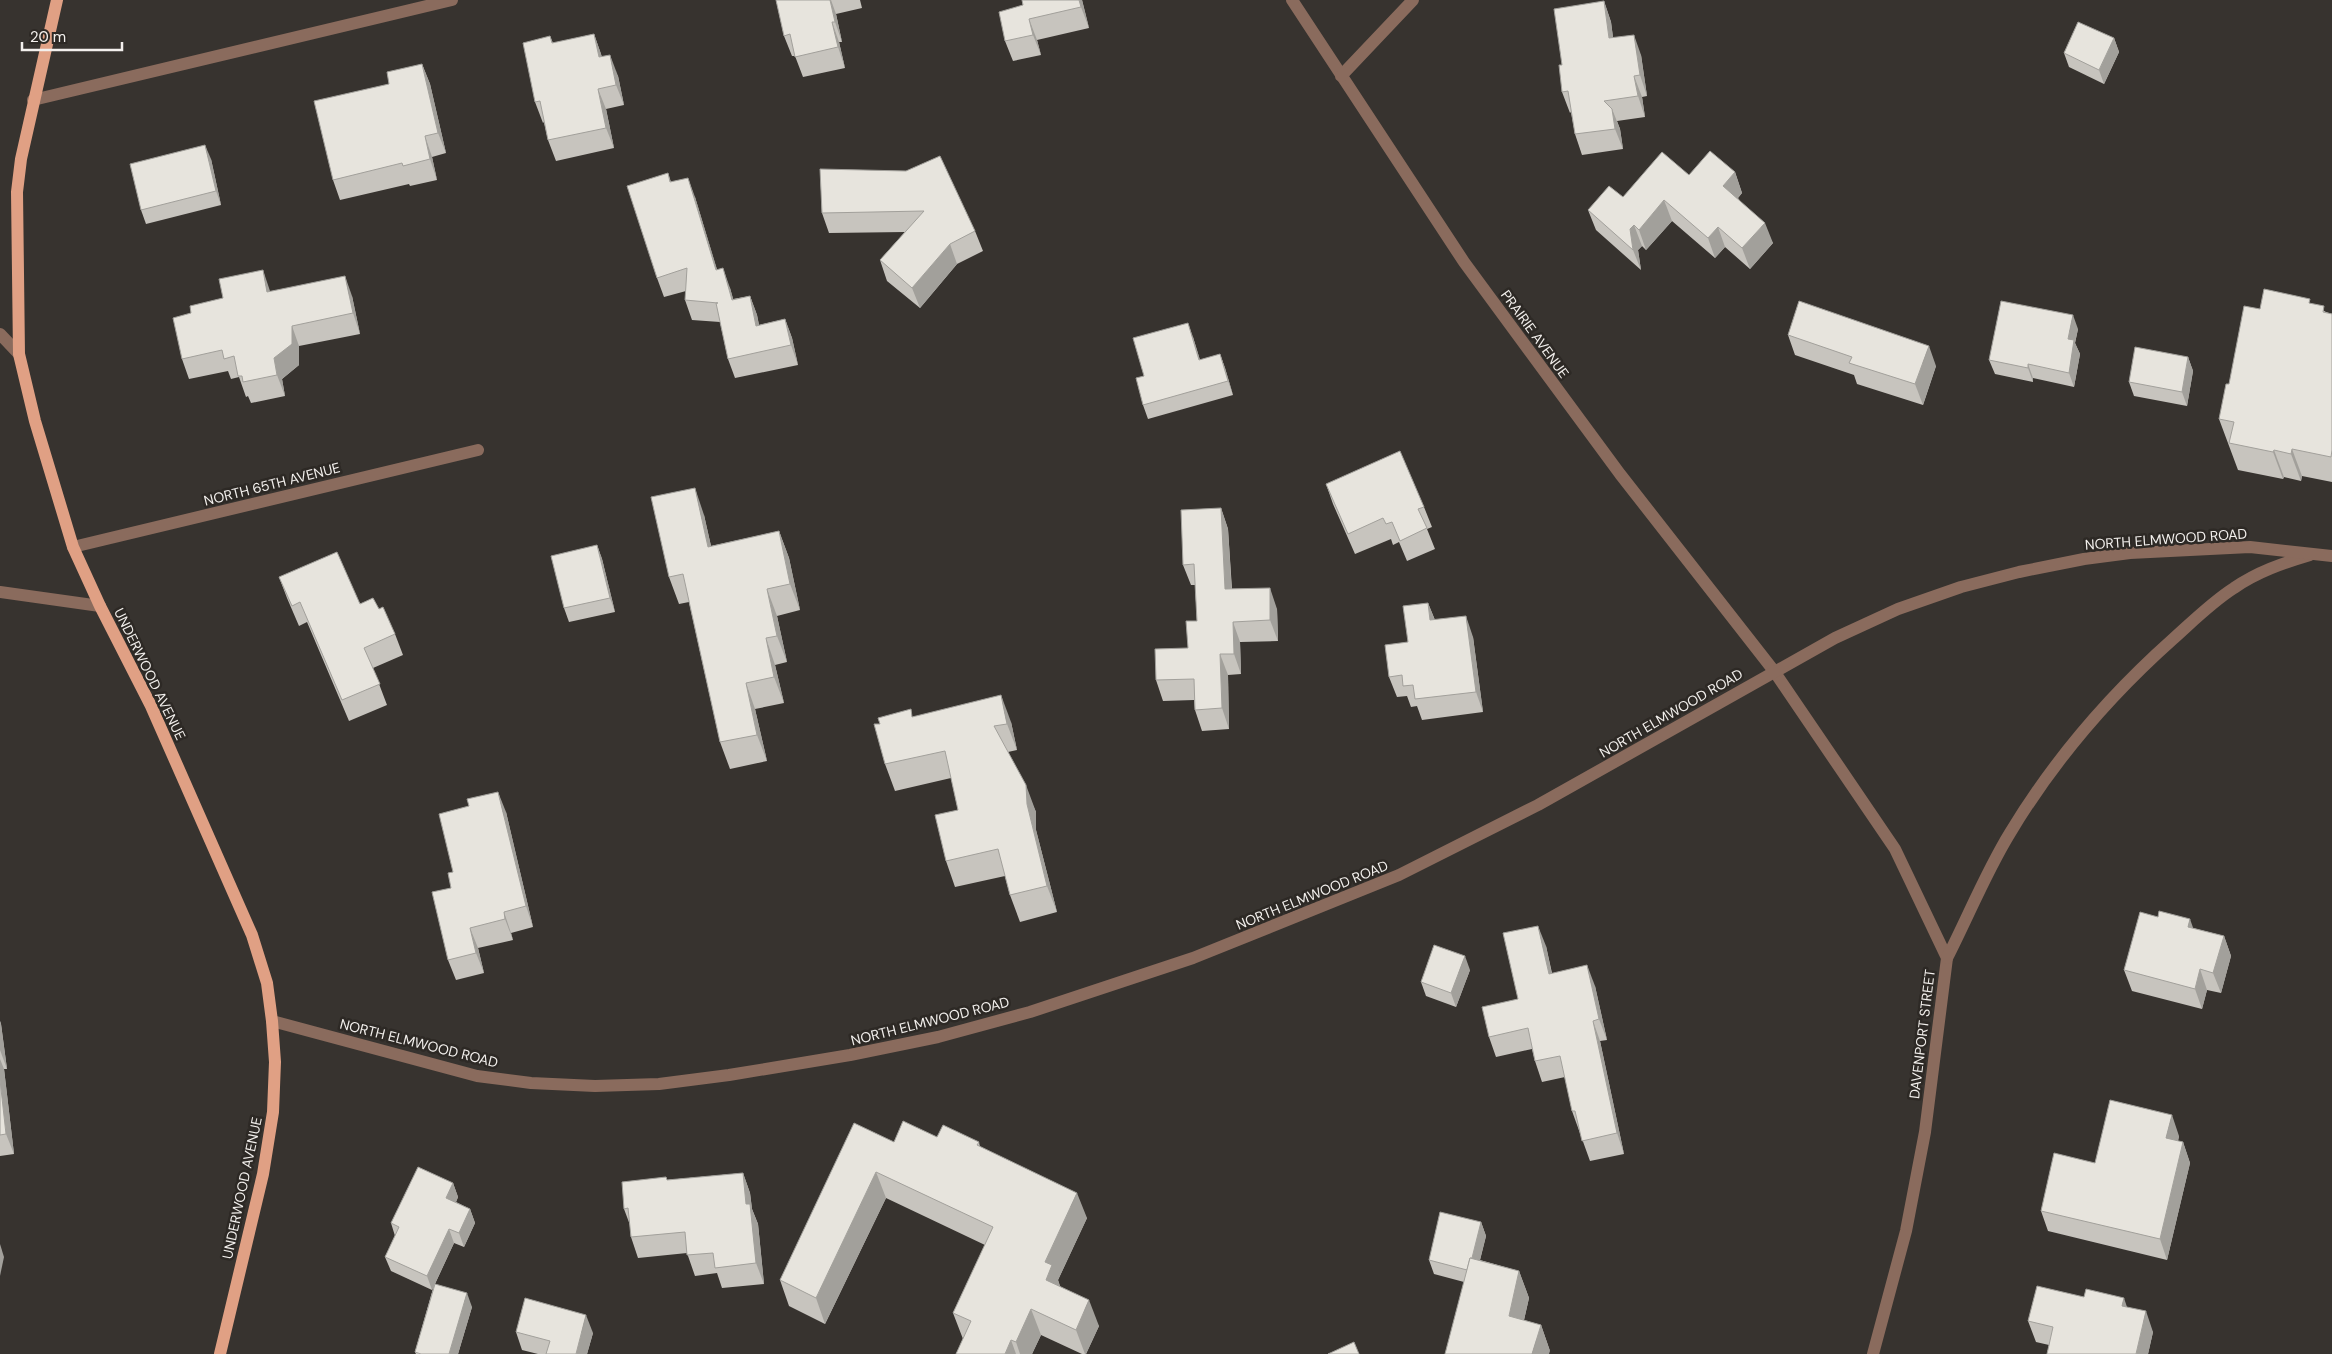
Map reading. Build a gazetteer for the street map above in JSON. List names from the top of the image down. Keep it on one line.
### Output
{"streets":{"main road":["UNDERWOOD AVENUE"],"street":["PRAIRIE AVENUE","NORTH 65TH AVENUE","NORTH ELMWOOD ROAD","DAVENPORT STREET"]},"crossings":[["PRAIRIE AVENUE","NORTH ELMWOOD ROAD"],["PRAIRIE AVENUE","DAVENPORT STREET"],["NORTH 65TH AVENUE","UNDERWOOD AVENUE"],["NORTH ELMWOOD ROAD","UNDERWOOD AVENUE"],["NORTH ELMWOOD ROAD","DAVENPORT STREET"]],"scale_bar":"20 m"}
